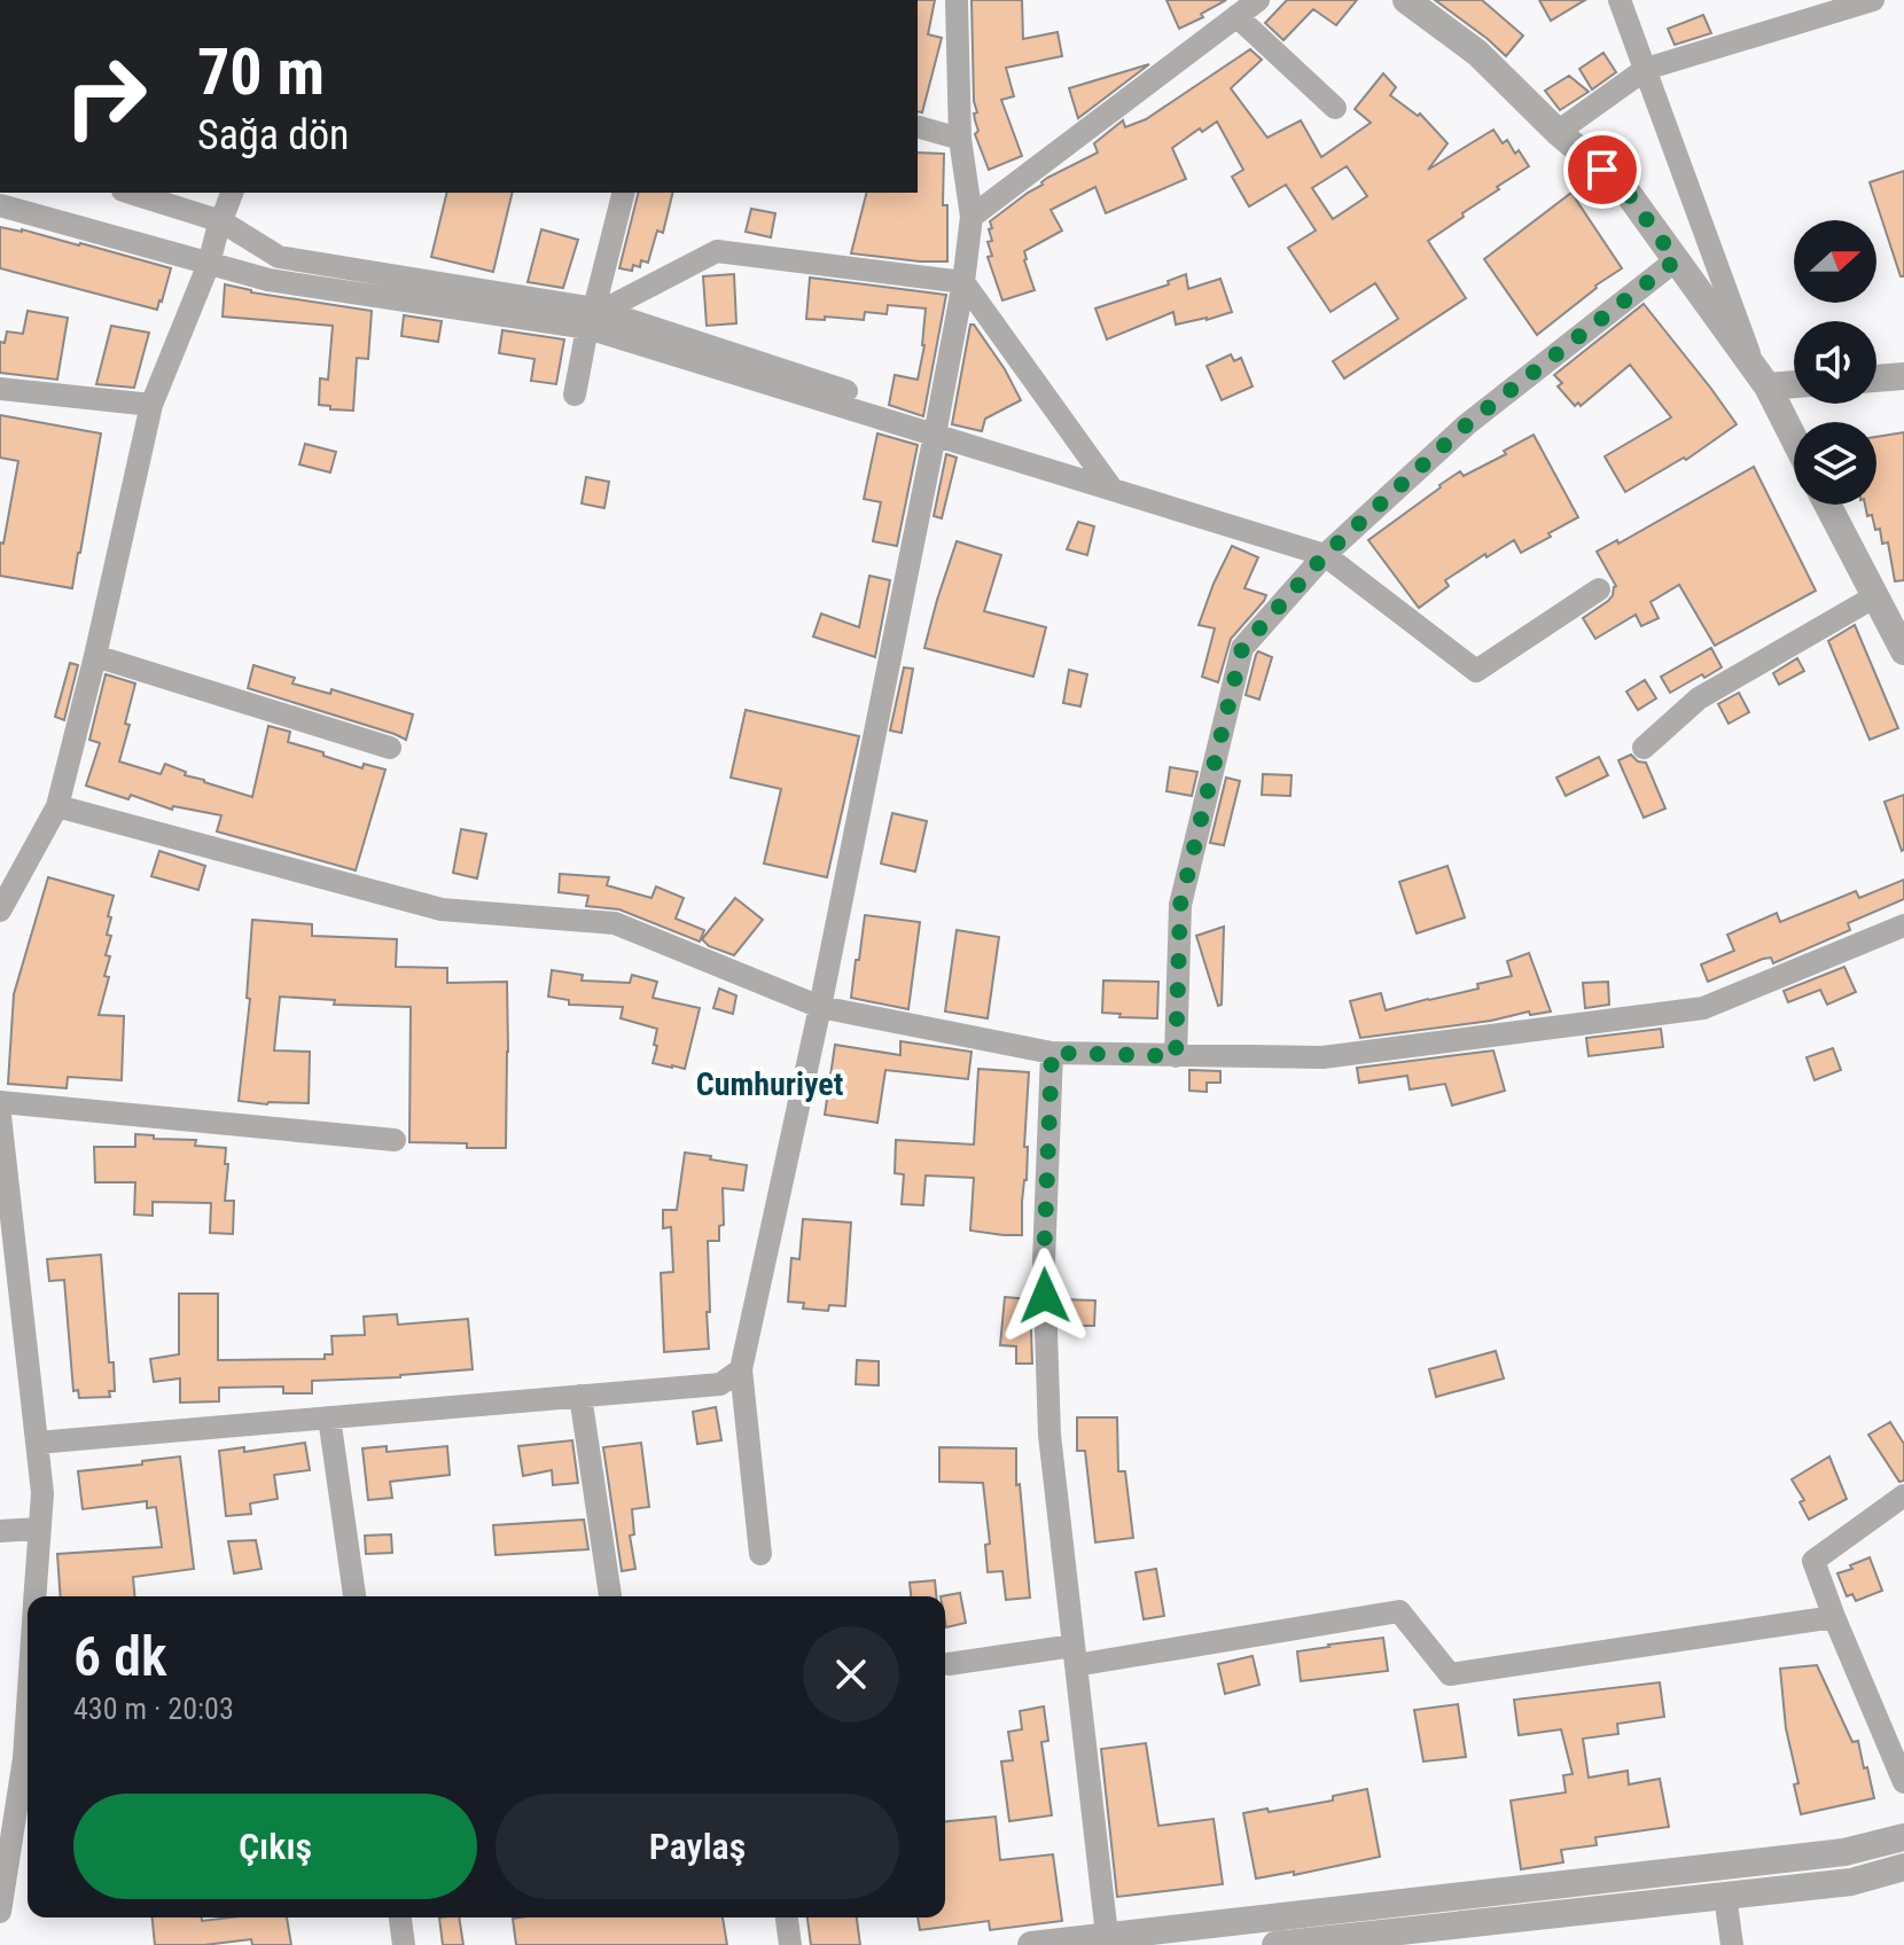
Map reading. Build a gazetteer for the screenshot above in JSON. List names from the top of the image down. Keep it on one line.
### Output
{"districts":["Cumhuriyet"],"north":"right","page":{"turn":["70 m","Sağa dön"],"heading":["6 dk","430 m · 20:03"],"buttons":["Çıkış","Paylaş"]}}
